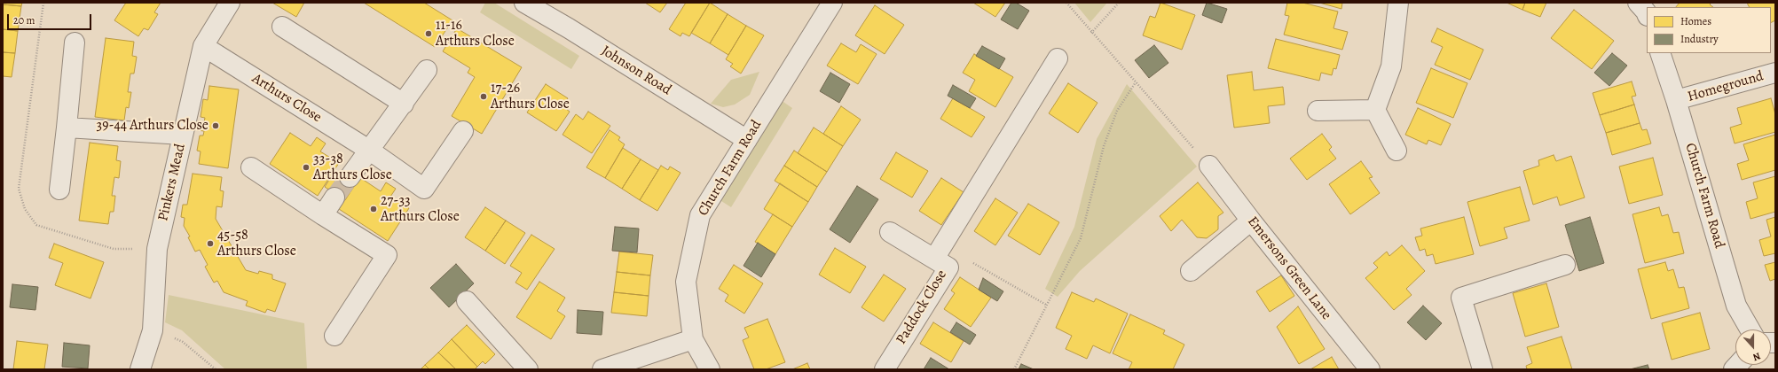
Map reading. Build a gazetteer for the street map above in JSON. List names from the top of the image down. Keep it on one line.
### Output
{"streets":{"street":["Johnson Road","Homeground","Arthurs Close","Church Farm Road","Pinkers Mead","Emersons Green Lane","Paddock Close"]},"crossings":[["Johnson Road","Church Farm Road"],["Homeground","Church Farm Road"],["Arthurs Close","Pinkers Mead"]],"places":["11-16 Arthurs Close","17-26 Arthurs Close","39-44 Arthurs Close","33-38 Arthurs Close","27-33 Arthurs Close","45-58 Arthurs Close"],"legend":["Homes","Industry"],"scale_bar":"20 m","north":"bottom"}
